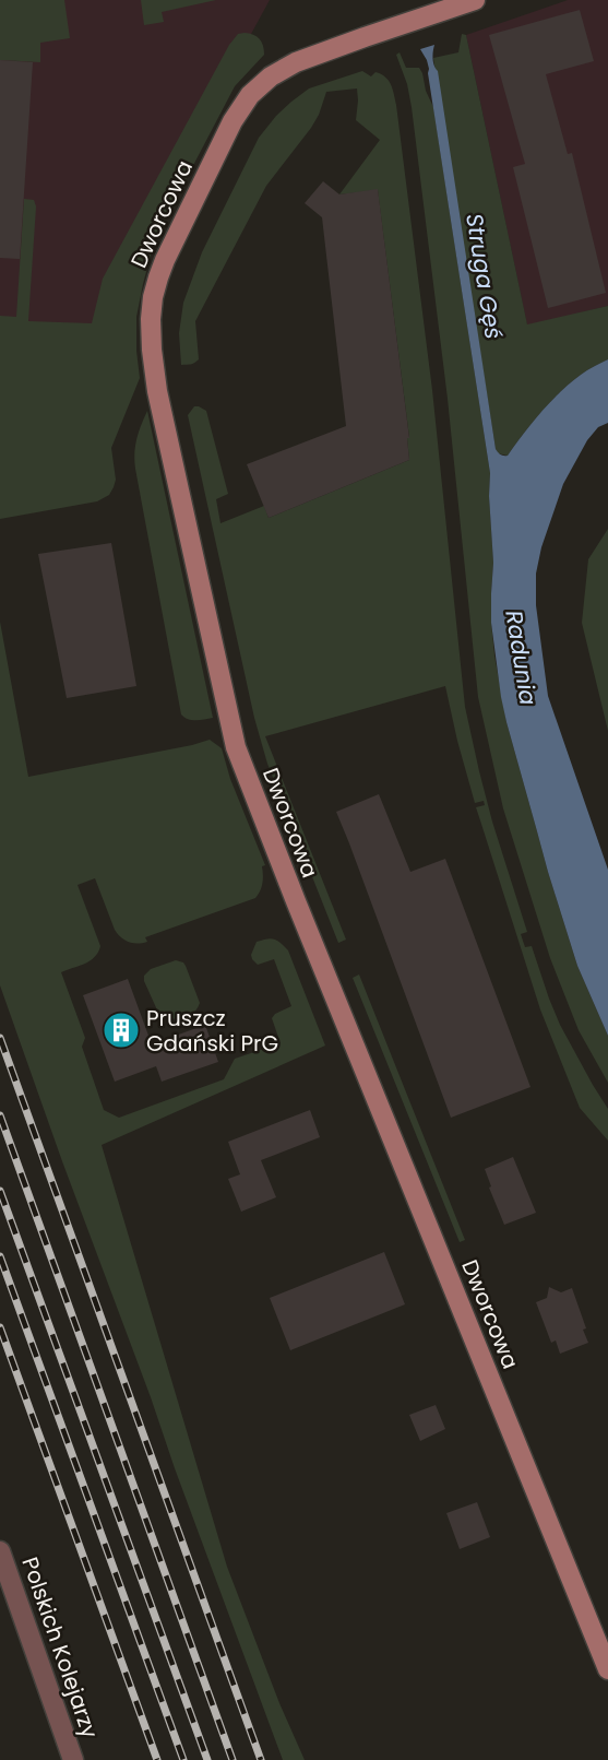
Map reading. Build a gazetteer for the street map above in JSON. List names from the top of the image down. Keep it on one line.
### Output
{"streets":{"street":["Dworcowa","Polskich Kolejarzy"]},"water":["Struga Gęś","Radunia"],"places":{"building":["Pruszcz Gdański PrG"]}}
